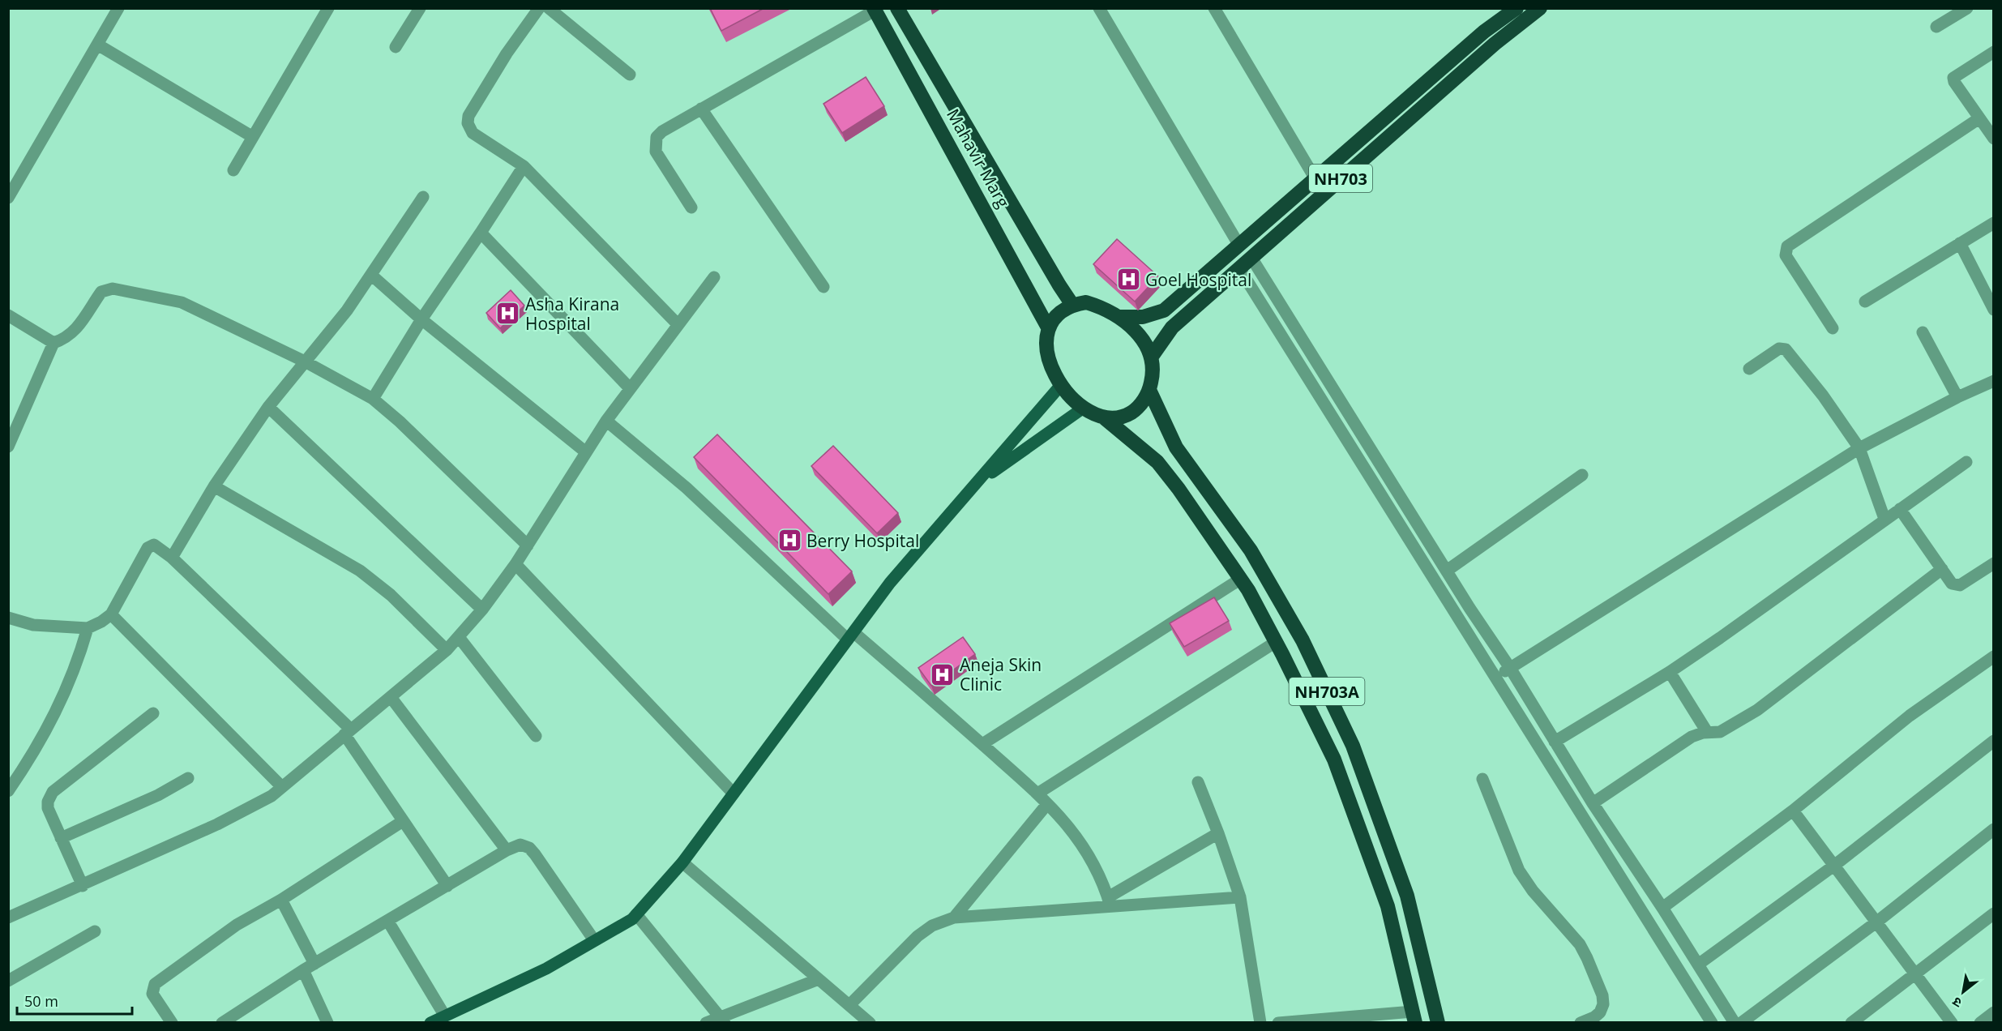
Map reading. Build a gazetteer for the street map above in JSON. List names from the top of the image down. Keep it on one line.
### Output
{"streets":{"highway":["Mahavir Marg","NH703","NH703A"]},"crossings":[["Mahavir Marg","NH703"],["Mahavir Marg","NH703A"],["NH703","NH703A"]],"places":{"hospital":["Goel Hospital","Asha Kirana Hospital","Berry Hospital","Aneja Skin Clinic"]},"scale_bar":"50 m","north":"bottom left"}
